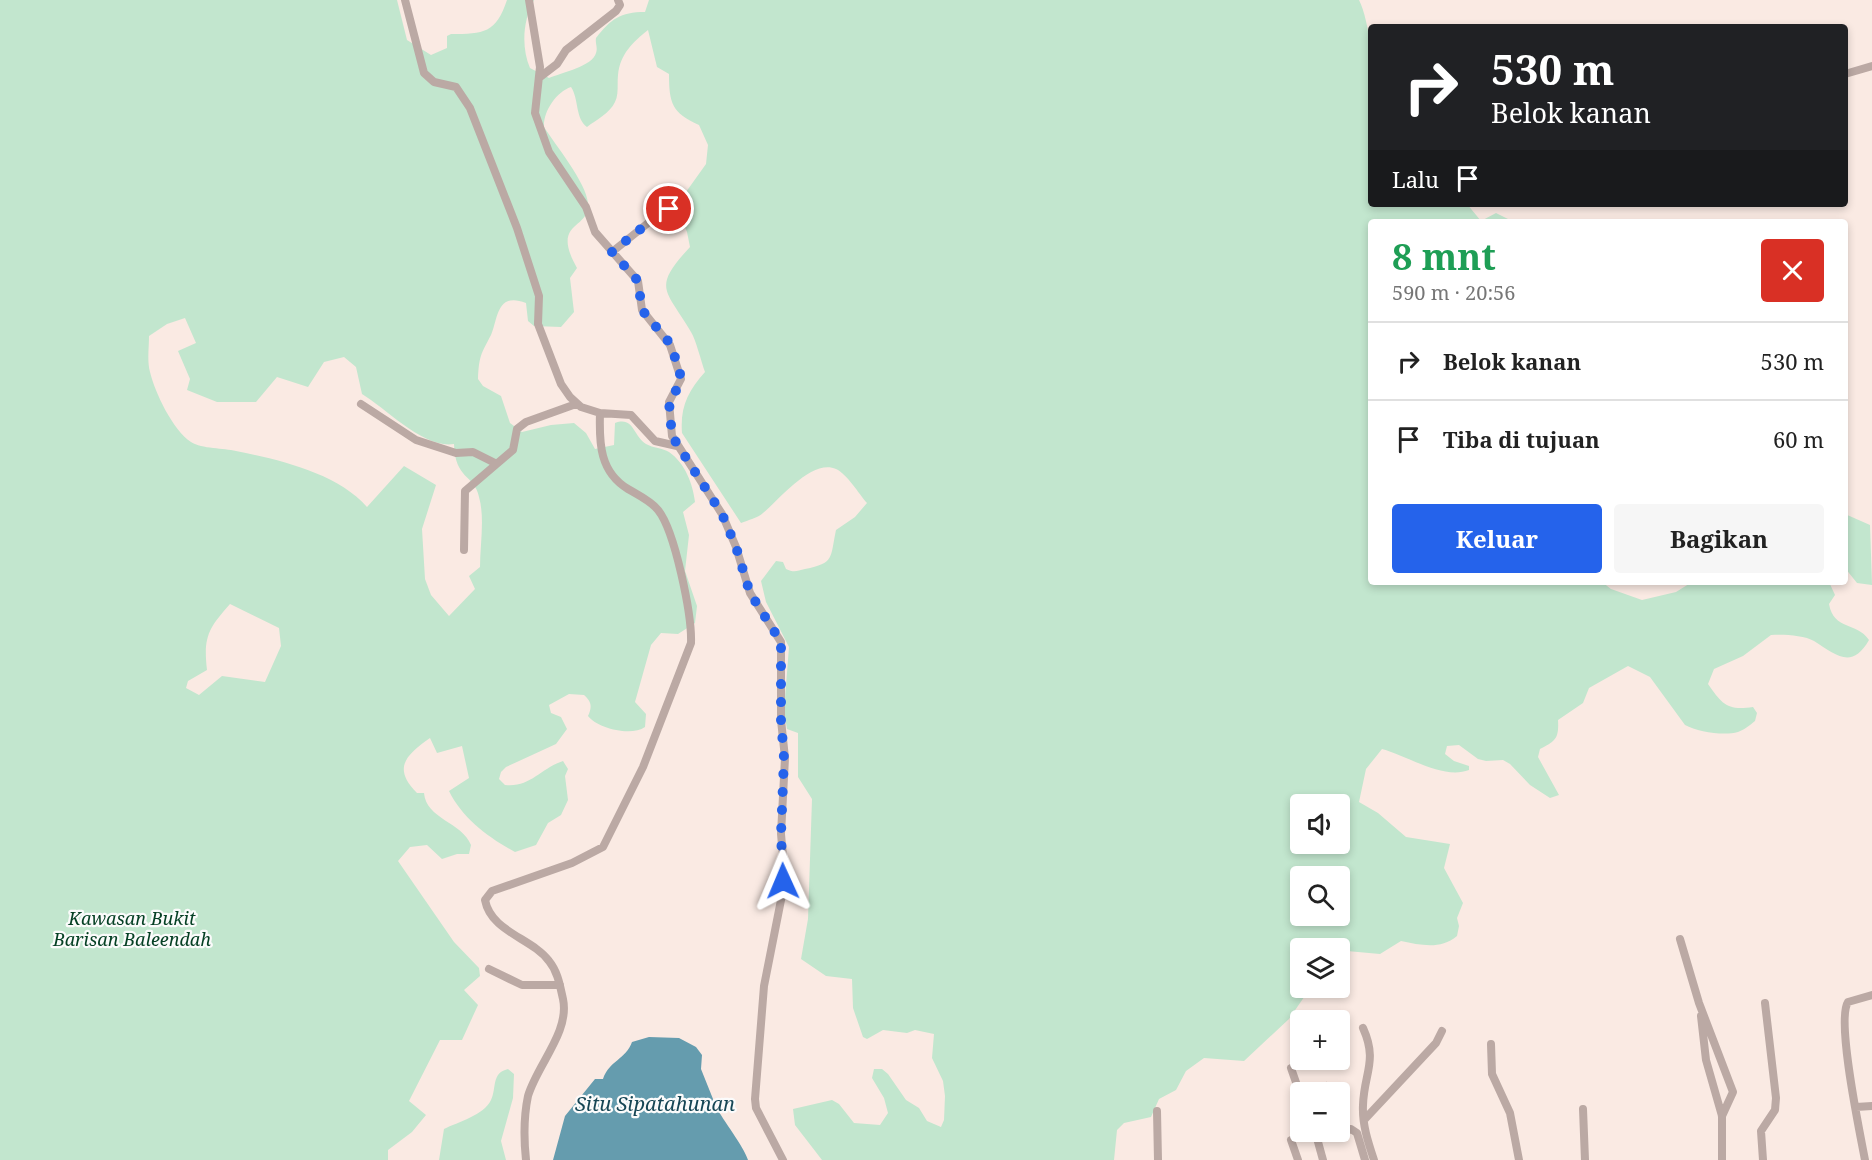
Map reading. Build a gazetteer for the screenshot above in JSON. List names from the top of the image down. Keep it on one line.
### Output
{"water":["Situ Sipatahunan"],"parks":["Kawasan Bukit Barisan Baleendah"],"page":{"turn":["530 m","Belok kanan"],"then":"Lalu","heading":["8 mnt","590 m · 20:56"],"list":[{"name":"Belok kanan","value":"530 m"},{"name":"Tiba di tujuan","value":"60 m"}],"buttons":["Keluar","Bagikan"],"map_buttons":["+","−"]}}
